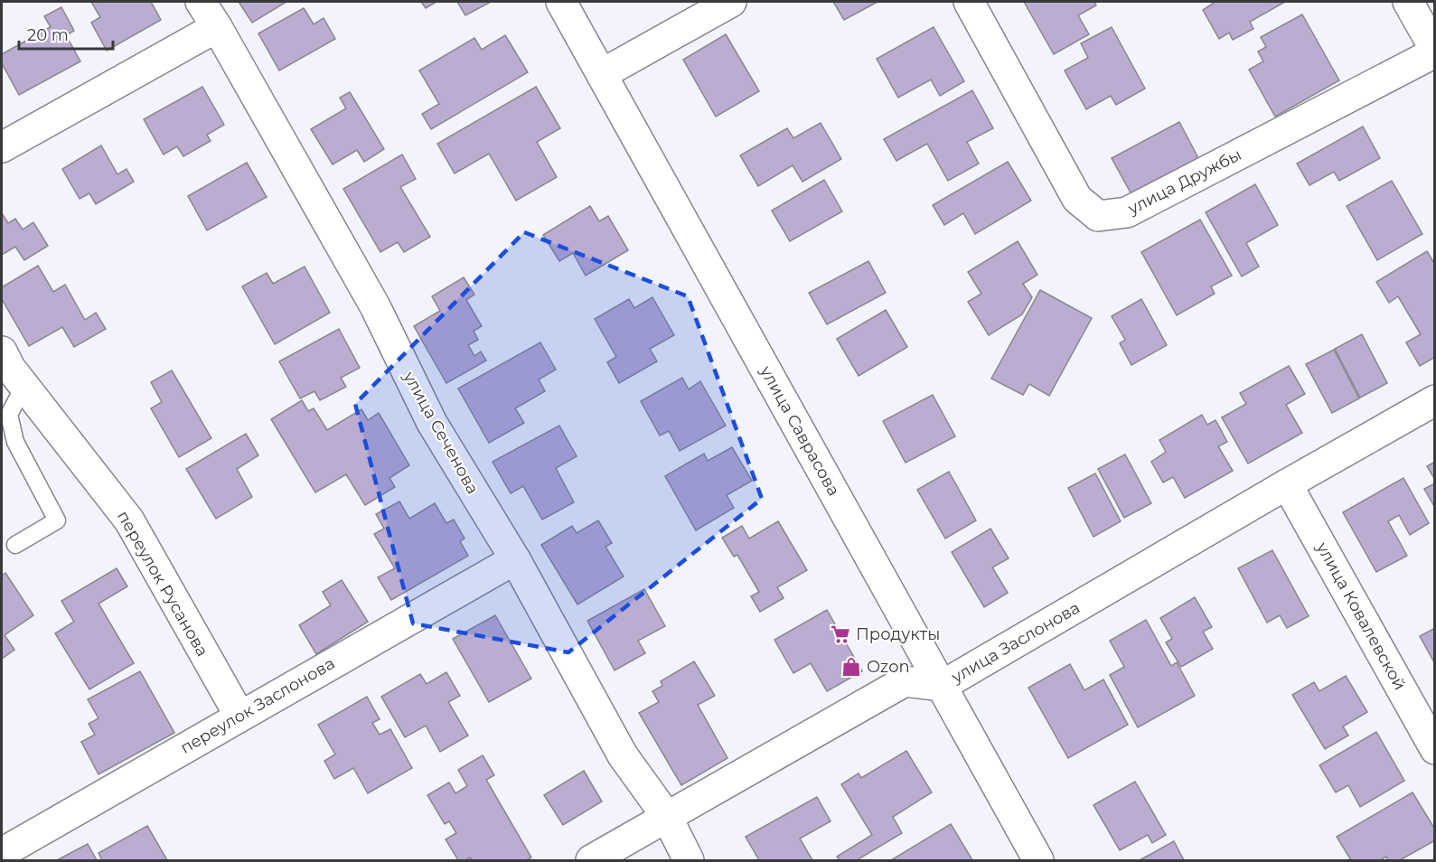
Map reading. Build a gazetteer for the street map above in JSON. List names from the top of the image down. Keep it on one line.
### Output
{"streets":{"street":["улица Дружбы","улица Саврасова","улица Сеченова","переулок Русанова","улица Ковалевской","улица Заслонова","переулок Заслонова"]},"crossings":[["улица Саврасова","улица Заслонова"],["улица Сеченова","улица Заслонова"],["улица Сеченова","переулок Заслонова"],["переулок Русанова","переулок Заслонова"],["улица Ковалевской","улица Заслонова"]],"places":{"supermarket":["Продукты"],"shop":["Ozon"]},"scale_bar":"20 m"}
